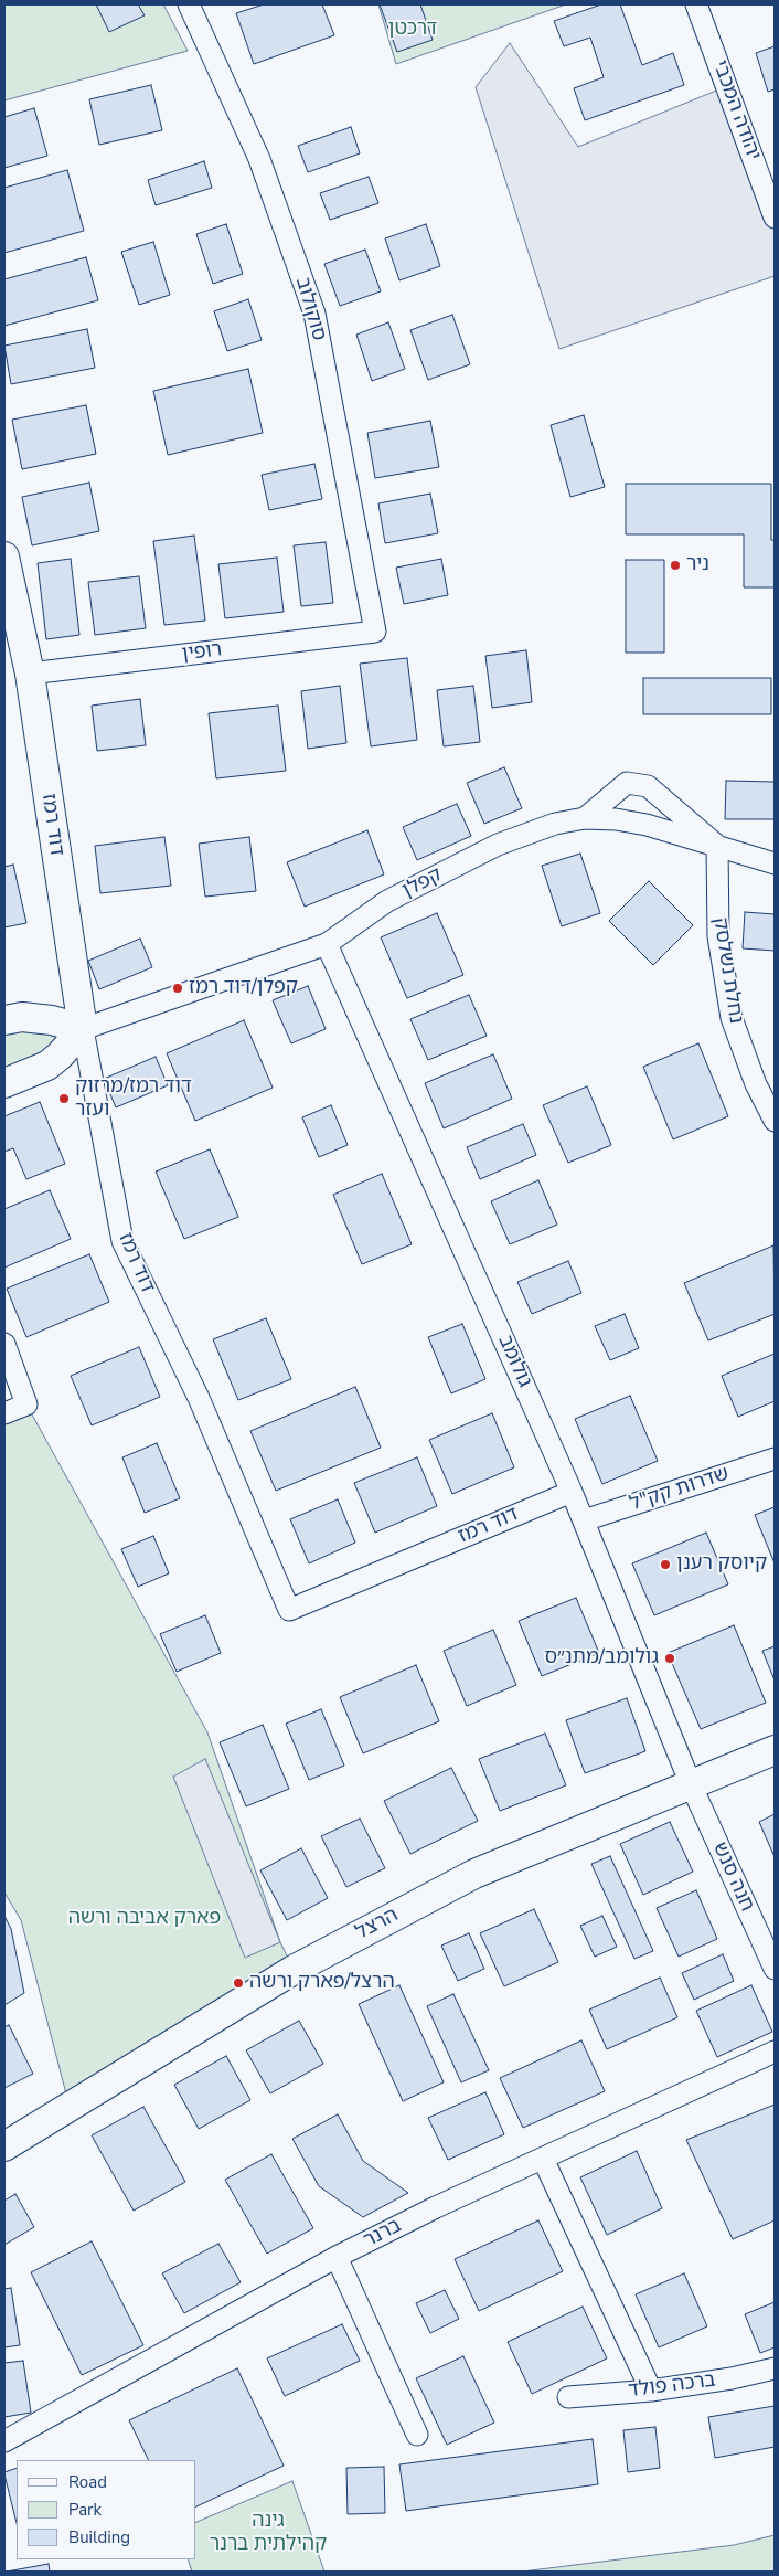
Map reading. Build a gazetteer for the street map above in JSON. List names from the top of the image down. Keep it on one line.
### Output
{"streets":{"street":["יהודה המכבי","סוקולוב","רופין","דוד רמז","קפלן","נחלת נשלסק","גולומב","שדרות קק\"ל","חנה סנש","הרצל","ברנר","ברכה פולד"]},"crossings":[["סוקולוב","רופין"],["רופין","דוד רמז"],["דוד רמז","קפלן"],["דוד רמז","גולומב"],["קפלן","נחלת נשלסק"],["קפלן","גולומב"],["גולומב","שדרות קק\"ל"],["גולומב","חנה סנש"],["גולומב","הרצל"],["חנה סנש","הרצל"]],"parks":["דרכטן","פארק אביבה ורשה","גינה קהילתית ברנר"],"places":["ניר","קפלן/דוד רמז","דוד רמז/מרזוק ועזר","קיוסק רענן","גולומב/מתנ״ס","הרצל/פארק ורשה"],"legend":["Road","Park","Building"]}
